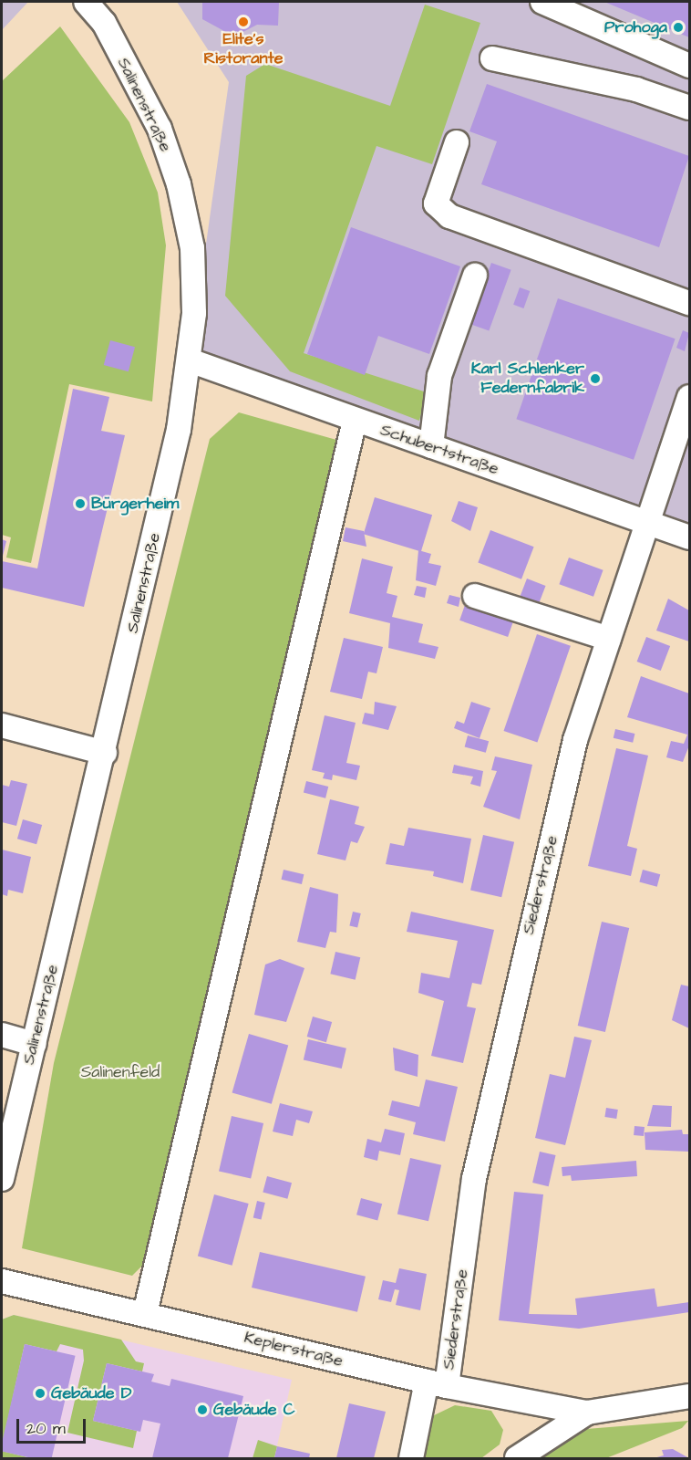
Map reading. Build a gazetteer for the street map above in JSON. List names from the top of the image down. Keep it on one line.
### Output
{"streets":{"street":["Salinenstraße","Schubertstraße","Siederstraße","Keplerstraße"]},"crossings":[["Salinenstraße","Schubertstraße"],["Schubertstraße","Siederstraße"],["Siederstraße","Keplerstraße"]],"parks":["Salinenfeld"],"places":["Elite's Ristorante","Prohoga","Karl Schlenker Federnfabrik","Bürgerheim","Gebäude D","Gebäude C"],"scale_bar":"20 m"}
